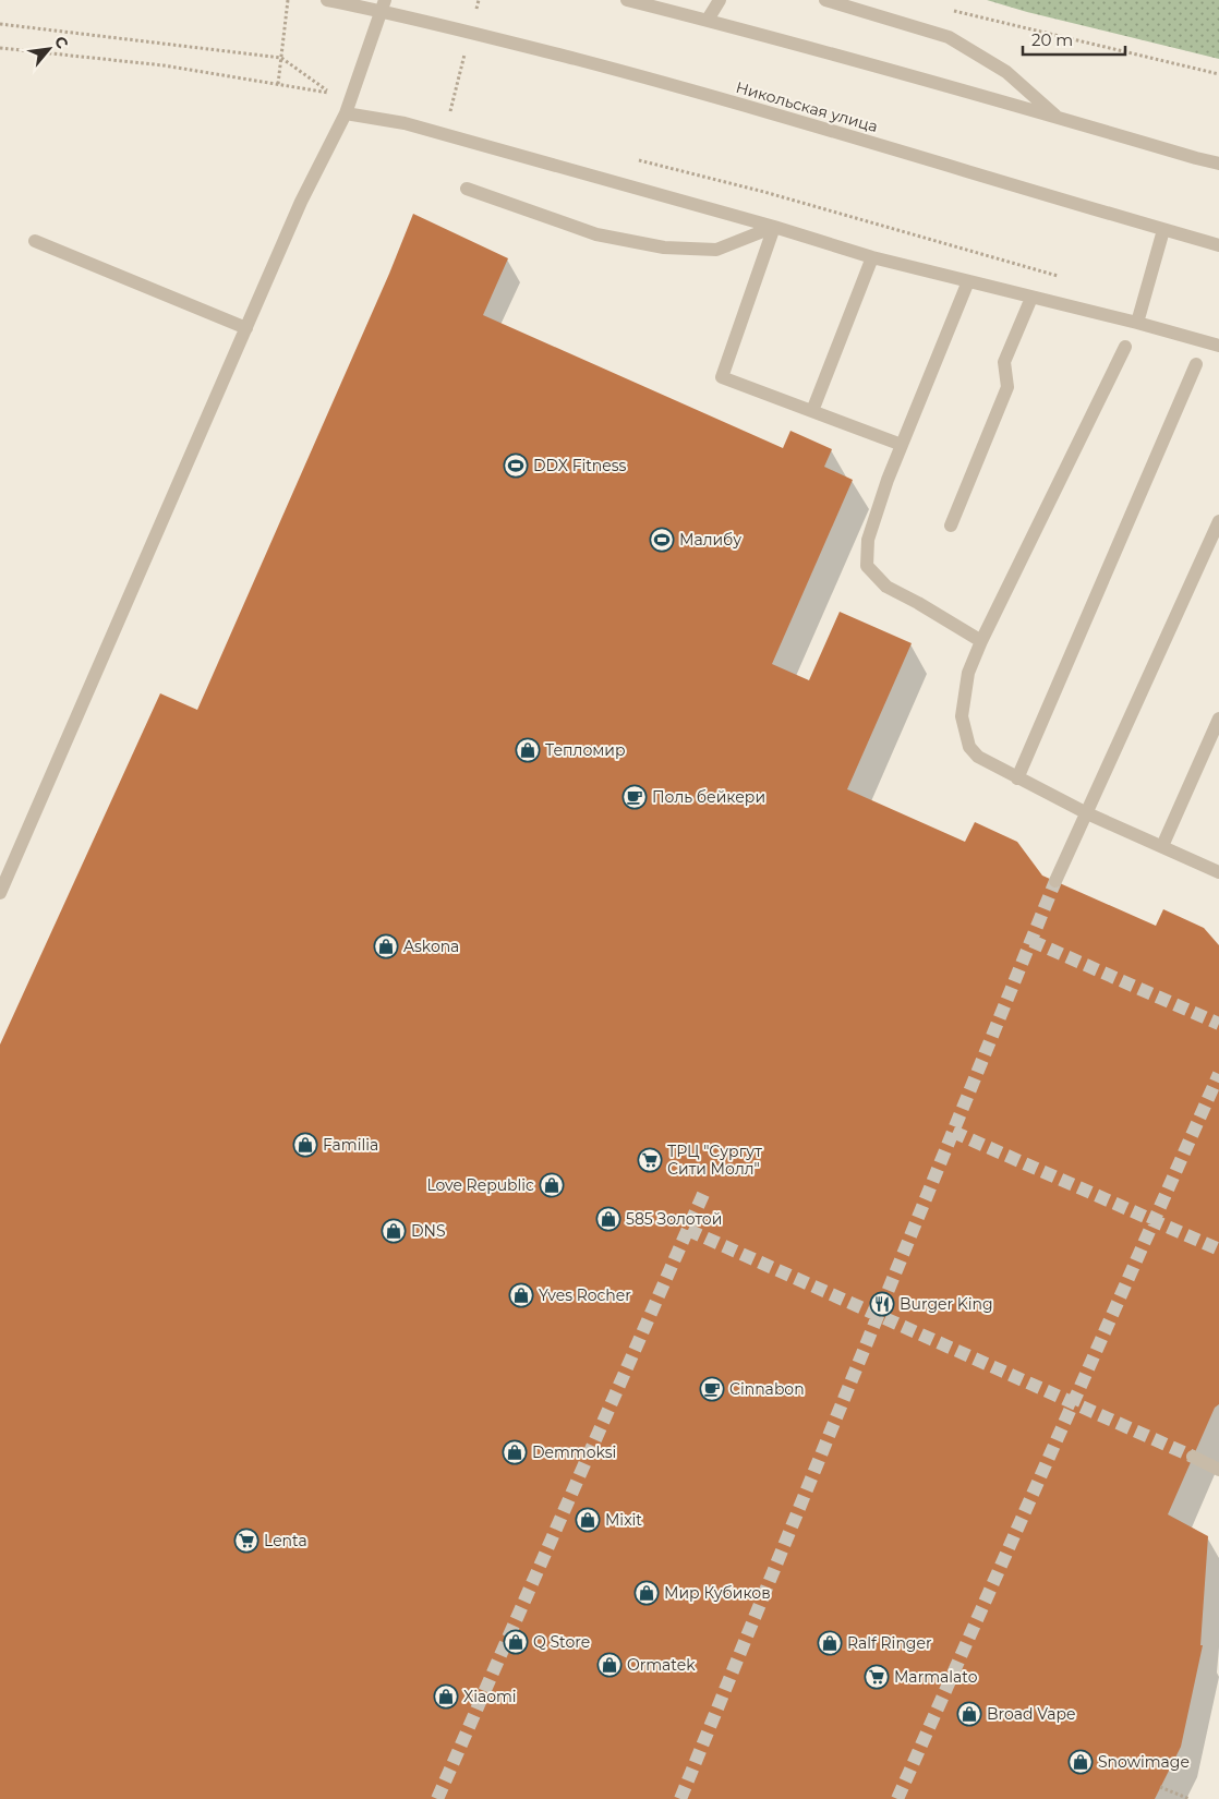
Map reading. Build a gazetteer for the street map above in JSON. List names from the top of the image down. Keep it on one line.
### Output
{"streets":{"street":["Никольская улица"]},"places":{"sports":["DDX Fitness","Малибу"],"shop":["Тепломир","Askona","Familia","Love Republic","585 Золотой","DNS","Yves Rocher","Demmoksi","Mixit","Мир Кубиков","Q Store","Ralf Ringer","Ormatek","Xiaomi","Broad Vape","Snowimage"],"cafe":["Поль бейкери","Cinnabon"],"supermarket":["ТРЦ \"Сургут Сити Молл\"","Lenta","Marmalato"],"restaurant":["Burger King"]},"scale_bar":"20 m","north":"top right"}
